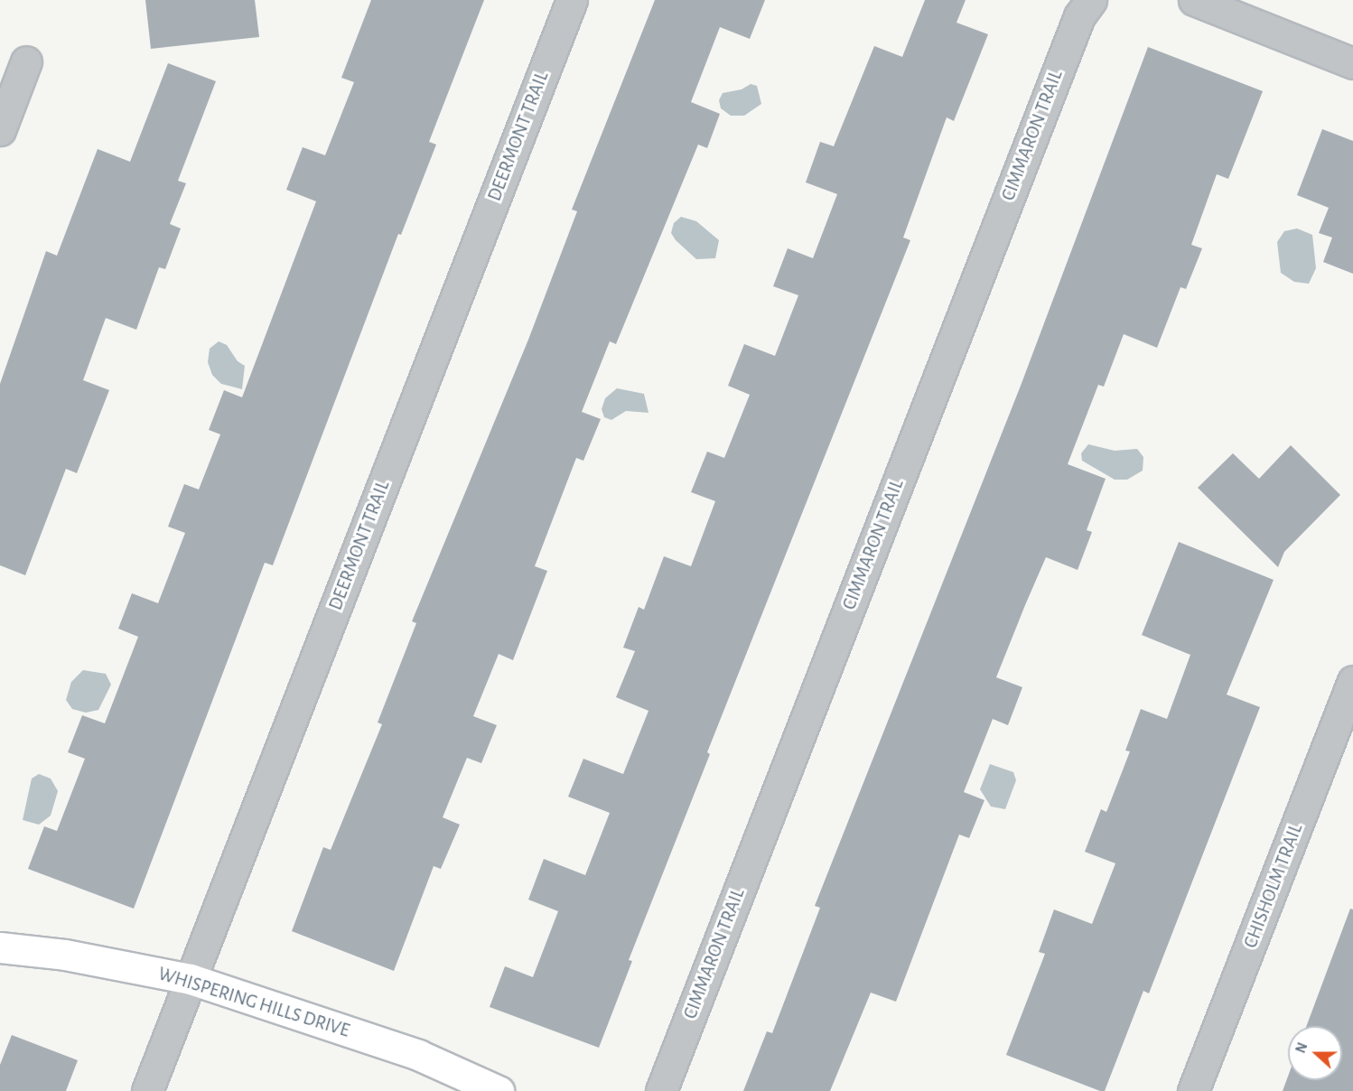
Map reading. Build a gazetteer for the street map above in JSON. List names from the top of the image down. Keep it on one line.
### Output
{"streets":{"street":["CIMMARON TRAIL","DEERMONT TRAIL","CHISHOLM TRAIL","WHISPERING HILLS DRIVE"]},"crossings":[["DEERMONT TRAIL","WHISPERING HILLS DRIVE"]],"north":"left"}
